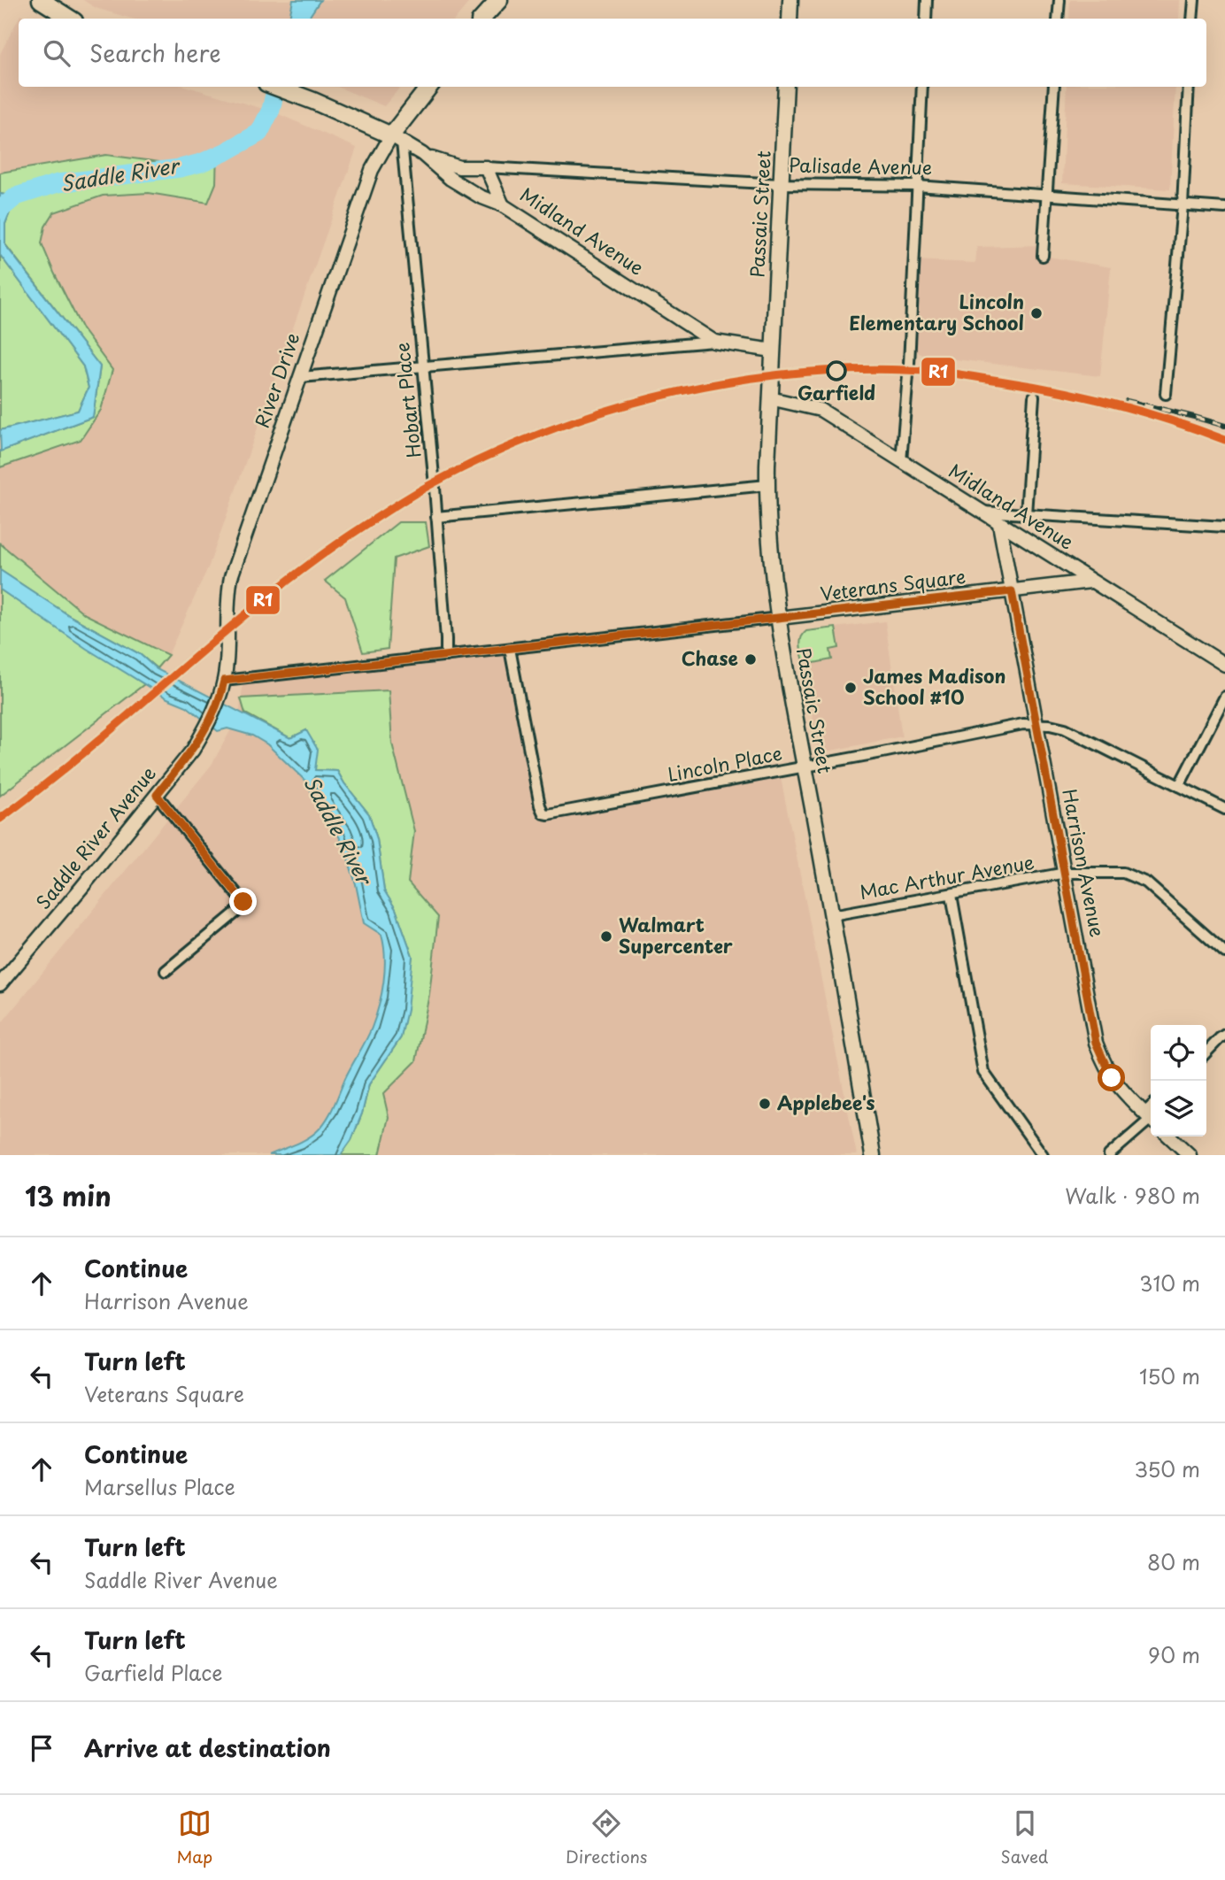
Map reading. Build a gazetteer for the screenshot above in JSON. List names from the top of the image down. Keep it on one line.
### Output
{"streets":{"main road":["Passaic Street","Midland Avenue","River Drive"],"street":["Palisade Avenue","Hobart Place","Veterans Square","Lincoln Place","Saddle River Avenue","Harrison Avenue","Mac Arthur Avenue"]},"crossings":[["Palisade Avenue","Passaic Street"],["Palisade Avenue","Midland Avenue"],["Passaic Street","Midland Avenue"],["Passaic Street","Veterans Square"],["Passaic Street","Lincoln Place"],["Passaic Street","Mac Arthur Avenue"],["Midland Avenue","River Drive"],["Midland Avenue","Hobart Place"],["Midland Avenue","Veterans Square"],["River Drive","Hobart Place"],["River Drive","Saddle River Avenue"],["Veterans Square","Harrison Avenue"],["Lincoln Place","Harrison Avenue"],["Harrison Avenue","Mac Arthur Avenue"]],"water":["Saddle River"],"places":["Lincoln Elementary School","Garfield","Chase","James Madison School #10","Walmart Supercenter","Applebee's"],"lines":["transit line R1"],"page":{"search":"Search here","heading":["13 min","Walk · 980 m"],"list":[["Continue","Harrison Avenue","310 m"],["Turn left","Veterans Square","150 m"],["Continue","Marsellus Place","350 m"],["Turn left","Saddle River Avenue","80 m"],["Turn left","Garfield Place","90 m"],"Arrive at destination"],"nav":["Map","Directions","Saved"]}}
